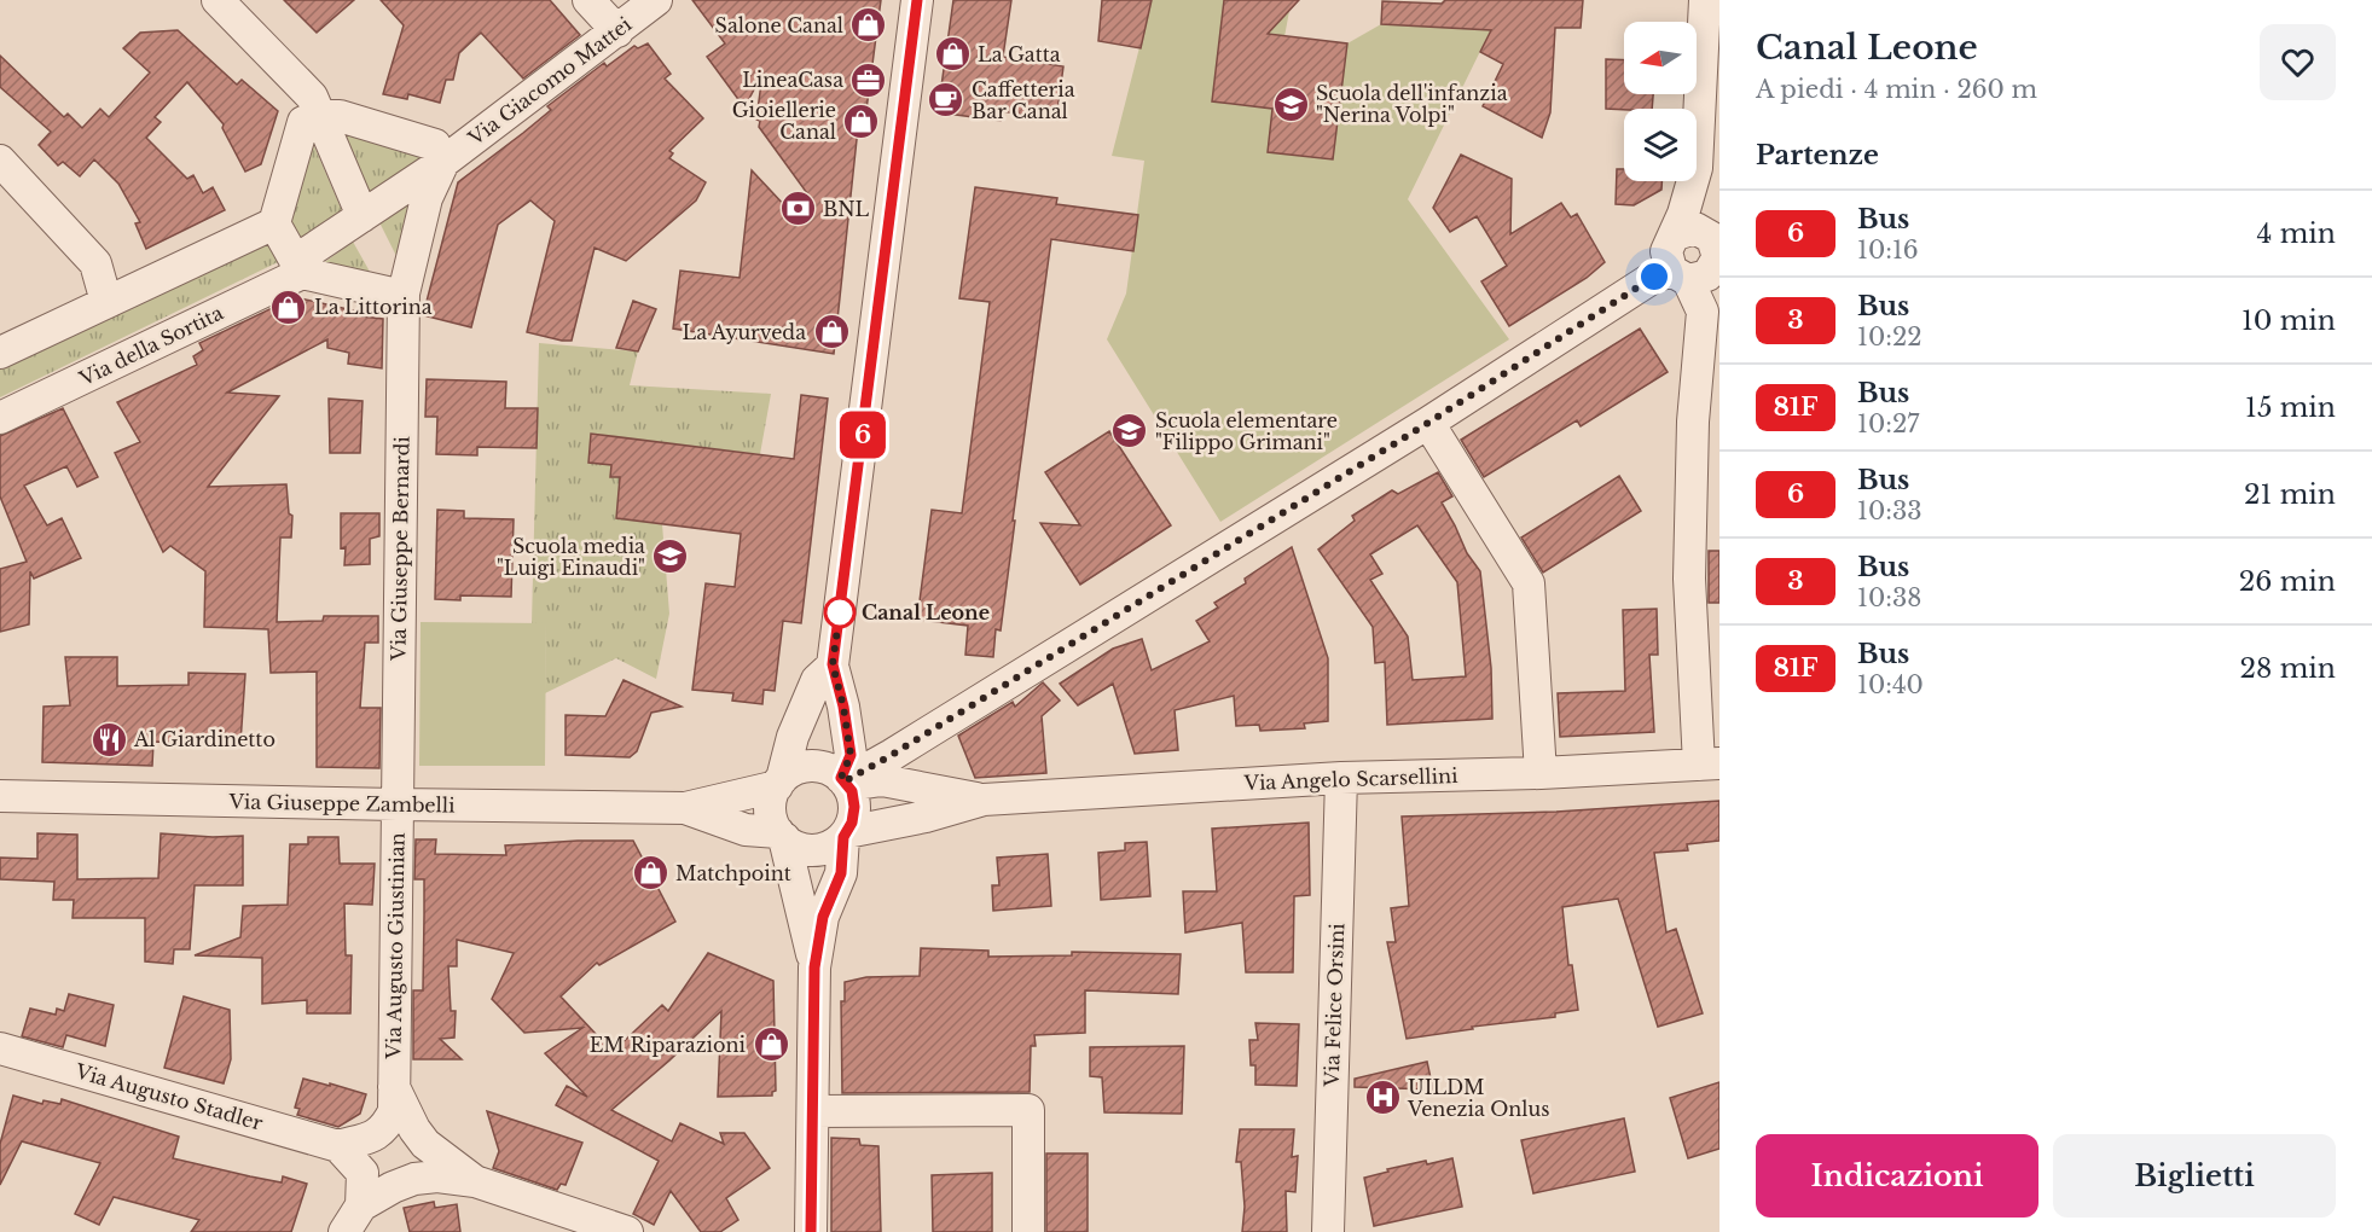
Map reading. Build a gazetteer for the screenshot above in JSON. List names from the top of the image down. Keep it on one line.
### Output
{"streets":{"street":["Via Giacomo Mattei","Via della Sortita","Via Giuseppe Bernardi","Via Angelo Scarsellini","Via Giuseppe Zambelli","Via Augusto Giustinian","Via Felice Orsini","Via Augusto Stadler"]},"crossings":[["Via Giacomo Mattei","Via della Sortita"],["Via Giacomo Mattei","Via Giuseppe Bernardi"],["Via Giuseppe Bernardi","Via Giuseppe Zambelli"],["Via Giuseppe Bernardi","Via Augusto Giustinian"],["Via Angelo Scarsellini","Via Giuseppe Zambelli"],["Via Angelo Scarsellini","Via Felice Orsini"],["Via Giuseppe Zambelli","Via Augusto Giustinian"]],"places":{"shop":["Salone Canal","La Gatta","Gioiellerie Canal","La Littorina","La Ayurveda","Matchpoint","EM Riparazioni"],"office":["LineaCasa"],"cafe":["Caffetteria Bar Canal"],"school or university":["Scuola dell'infanzia \"Nerina Volpi\"","Scuola elementare \"Filippo Grimani\"","Scuola media \"Luigi Einaudi\""],"bank":["BNL"],"other":["Canal Leone"],"restaurant":["Al Giardinetto"],"hospital":["UILDM Venezia Onlus"]},"lines":["bus line 6"],"north":"left","page":{"on_map":"6","heading":[["Canal Leone","A piedi · 4 min · 260 m"],"Partenze"],"list":[{"mark":"6","name":"Bus","note":"10:16","value":"4 min"},{"mark":"3","name":"Bus","note":"10:22","value":"10 min"},{"mark":"81F","name":"Bus","note":"10:27","value":"15 min"},{"mark":"6","name":"Bus","note":"10:33","value":"21 min"},{"mark":"3","name":"Bus","note":"10:38","value":"26 min"},{"mark":"81F","name":"Bus","note":"10:40","value":"28 min"}],"buttons":["Indicazioni","Biglietti"]}}
